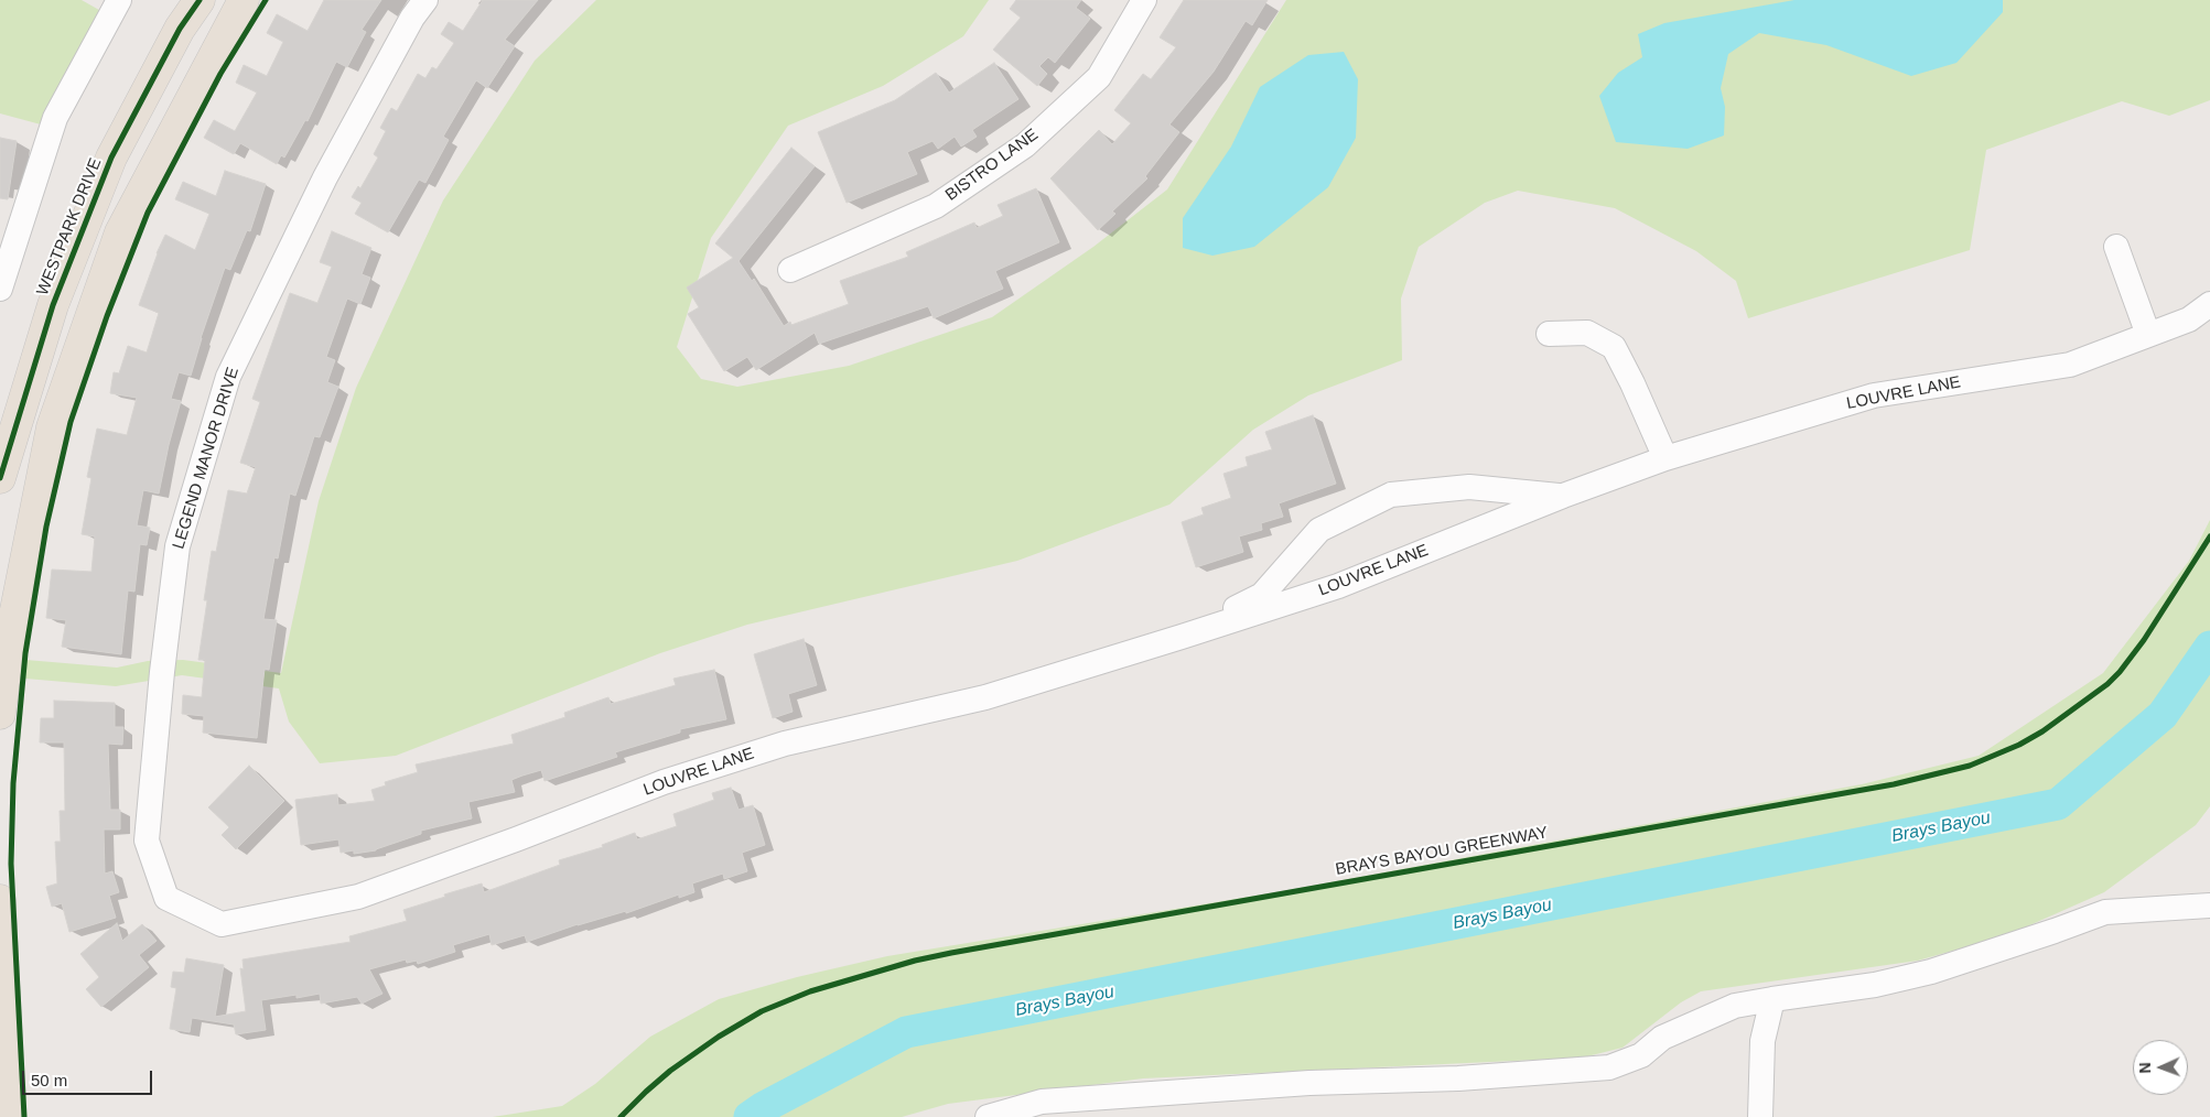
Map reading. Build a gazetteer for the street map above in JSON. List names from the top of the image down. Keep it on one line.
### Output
{"streets":{"main road":["WESTPARK DRIVE"],"street":["BISTRO LANE","LOUVRE LANE","LEGEND MANOR DRIVE"],"cycle path":["BRAYS BAYOU GREENWAY"]},"crossings":[["LOUVRE LANE","LEGEND MANOR DRIVE"]],"water":["Brays Bayou"],"scale_bar":"50 m","north":"left"}
